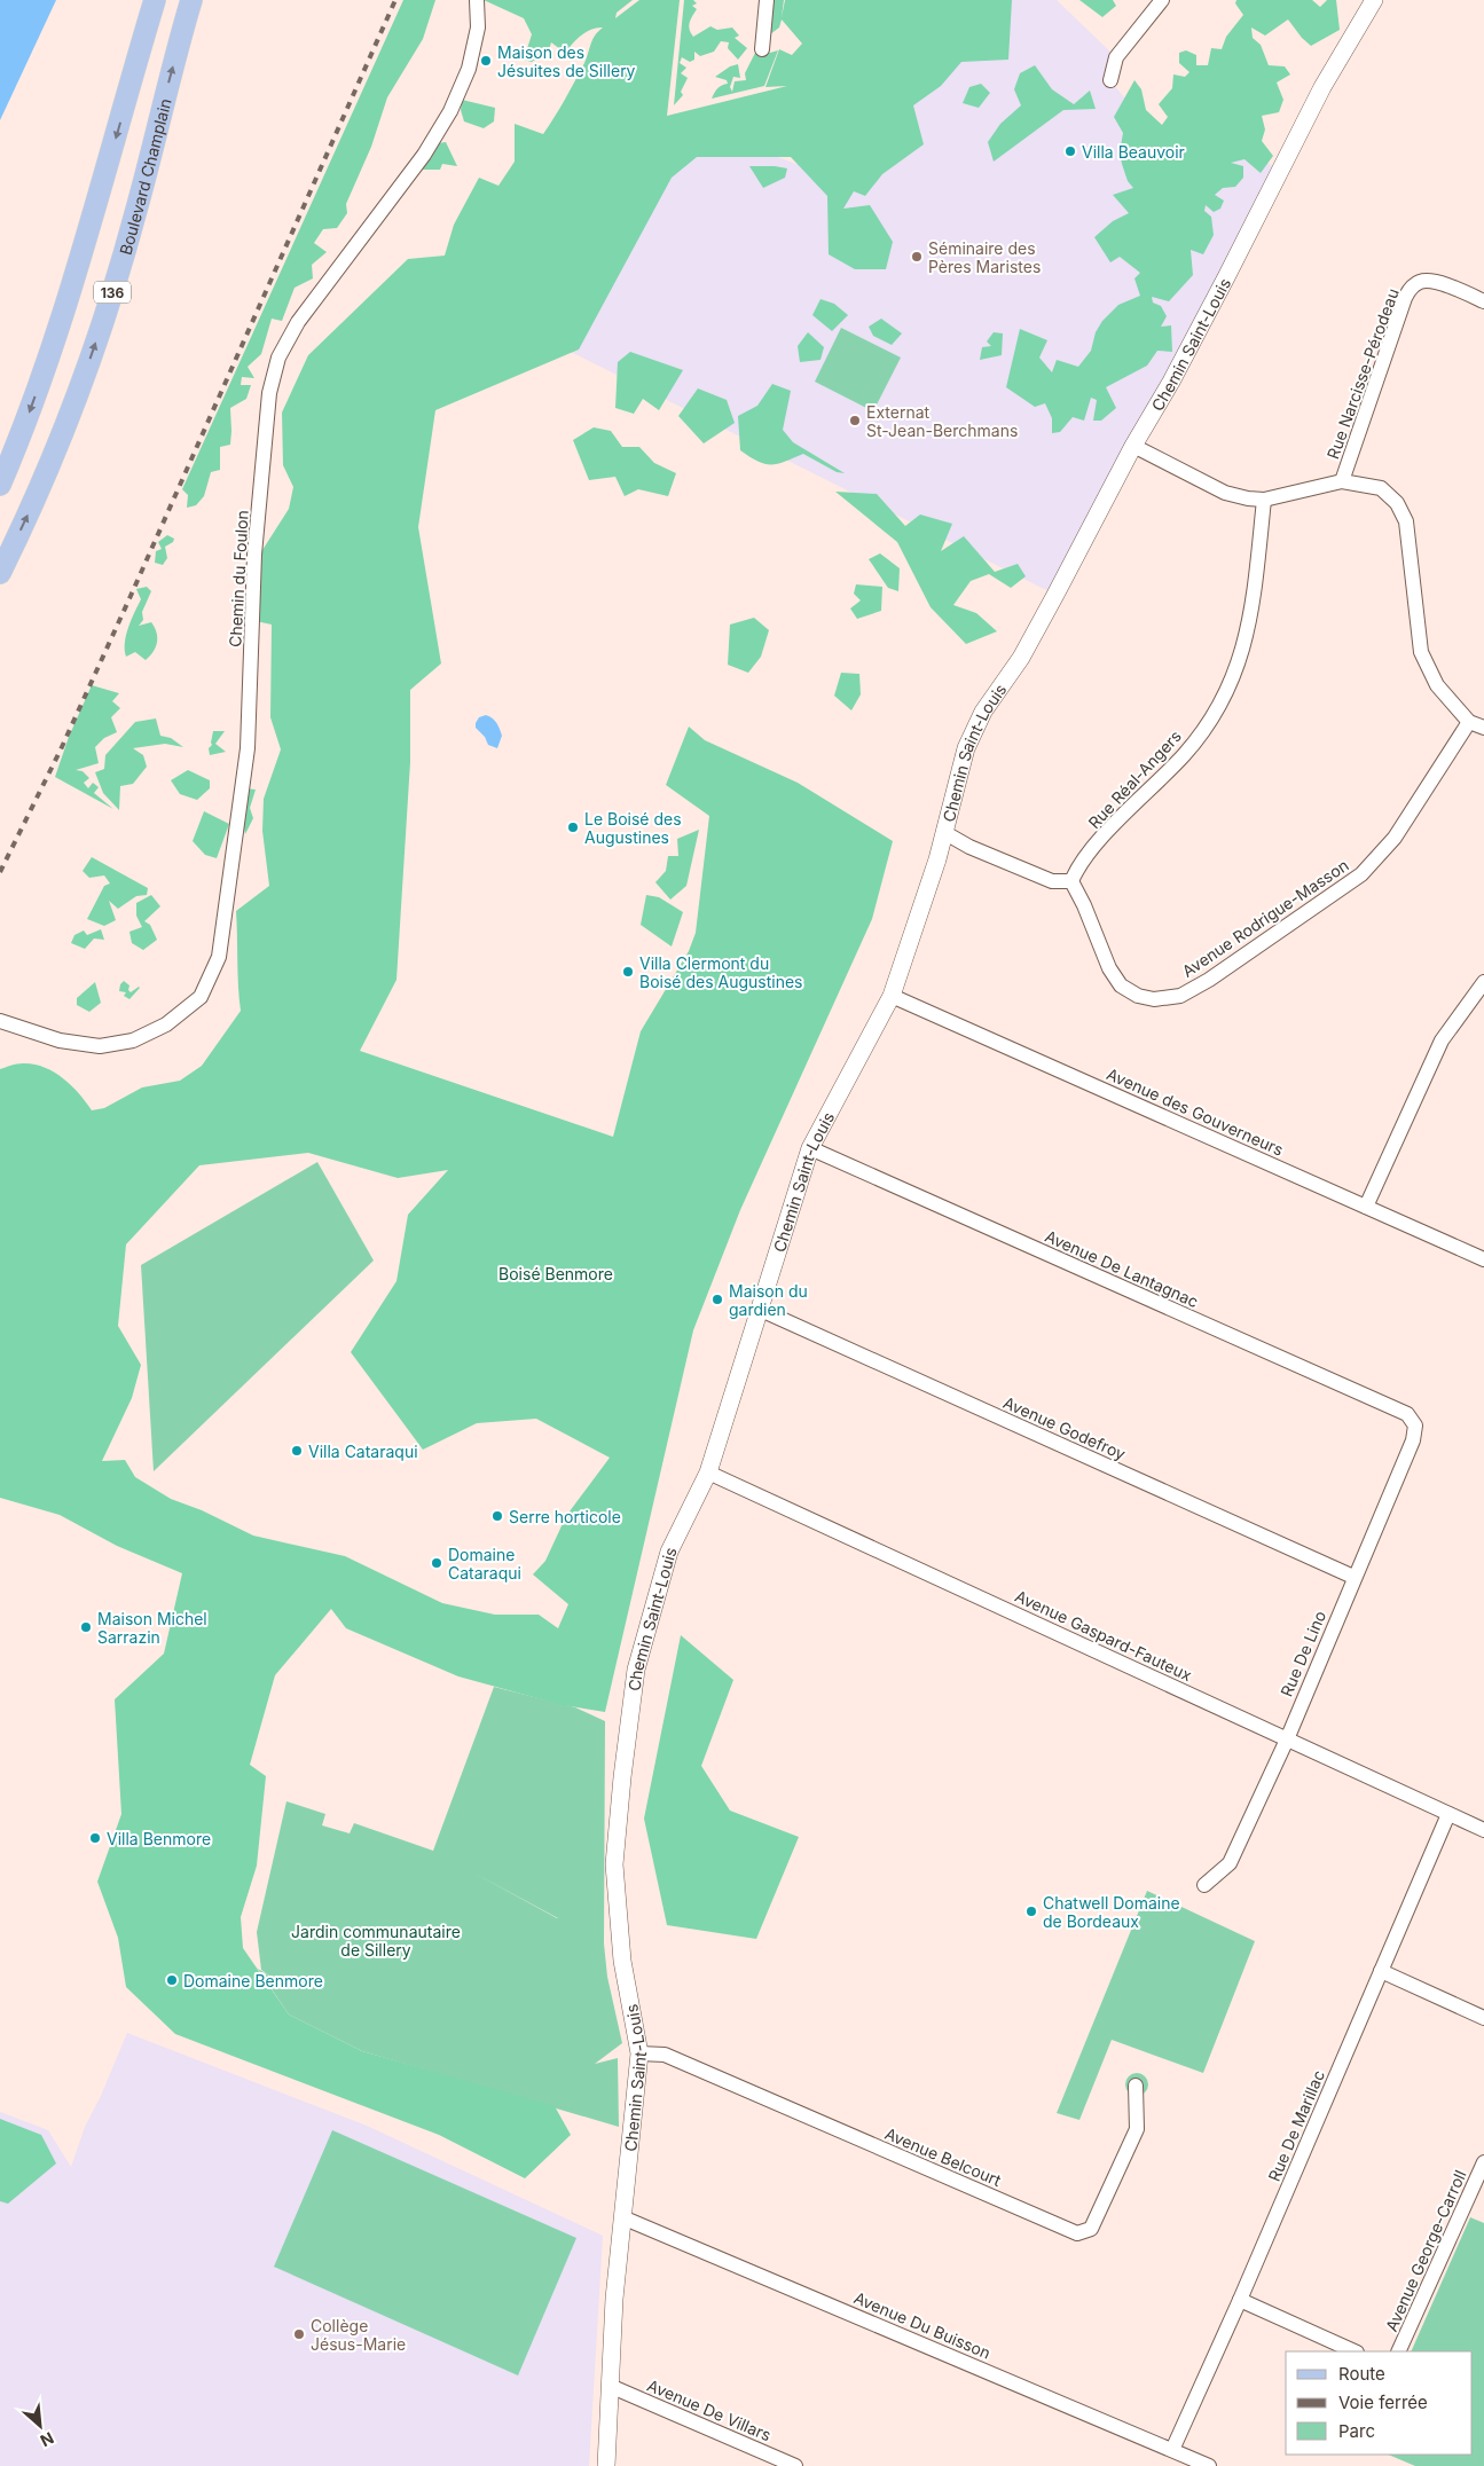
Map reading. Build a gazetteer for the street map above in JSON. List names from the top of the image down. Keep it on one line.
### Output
{"streets":{"main road":["Boulevard Champlain","136"],"street":["Chemin Saint-Louis","Rue Narcisse-Pérodeau","Chemin du Foulon","Rue Réal-Angers","Avenue Rodrigue-Masson","Avenue des Gouverneurs","Avenue De Lantagnac","Avenue Godefroy","Avenue Gaspard-Fauteux","Rue De Lino","Rue De Marillac","Avenue Belcourt","Avenue George-Carroll","Avenue Du Buisson","Avenue De Villars"]},"crossings":[["Chemin Saint-Louis","Avenue des Gouverneurs"],["Chemin Saint-Louis","Avenue De Lantagnac"],["Chemin Saint-Louis","Avenue Godefroy"],["Chemin Saint-Louis","Avenue Gaspard-Fauteux"],["Chemin Saint-Louis","Avenue Belcourt"],["Chemin Saint-Louis","Avenue Du Buisson"],["Chemin Saint-Louis","Avenue De Villars"],["Rue Réal-Angers","Avenue Rodrigue-Masson"],["Avenue De Lantagnac","Rue De Lino"],["Avenue Godefroy","Rue De Lino"],["Avenue Gaspard-Fauteux","Rue De Lino"],["Avenue Gaspard-Fauteux","Rue De Marillac"],["Rue De Marillac","Avenue Du Buisson"]],"parks":["Boisé Benmore","Jardin communautaire de Sillery"],"places":["Maison des Jésuites de Sillery","Villa Beauvoir","Séminaire des Pères Maristes","Externat St-Jean-Berchmans","Le Boisé des Augustines","Villa Clermont du Boisé des Augustines","Maison du gardien","Villa Cataraqui","Serre horticole","Domaine Cataraqui","Maison Michel Sarrazin","Villa Benmore","Chatwell Domaine de Bordeaux","Domaine Benmore","Collège Jésus-Marie"],"legend":["Route","Voie ferrée","Parc"],"north":"bottom right"}
